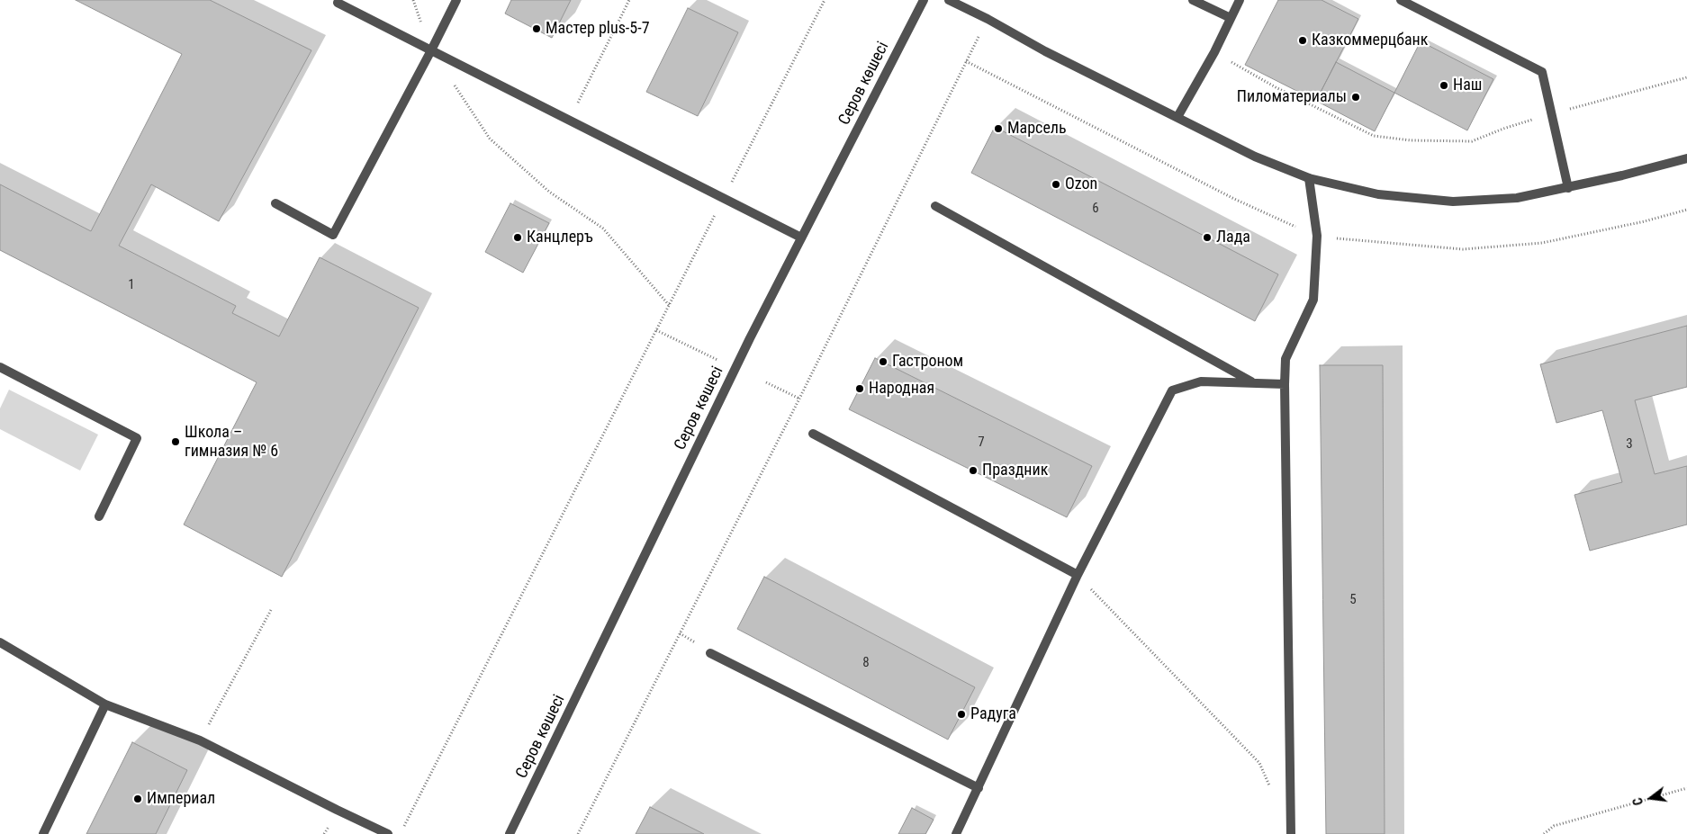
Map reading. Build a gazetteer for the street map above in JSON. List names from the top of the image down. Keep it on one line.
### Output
{"streets":{"street":["Серов көшесі"]},"places":["Мастер plus-5-7","Казкоммерцбанк","Наш","Пиломатериалы","Марсель","Ozon","Канцлеръ","Лада","Гастроном","Народная","Школа – гимназия № 6","Праздник","Радуга","Империал"],"house_numbers":["6","1","7","3","5","8"],"north":"left"}
